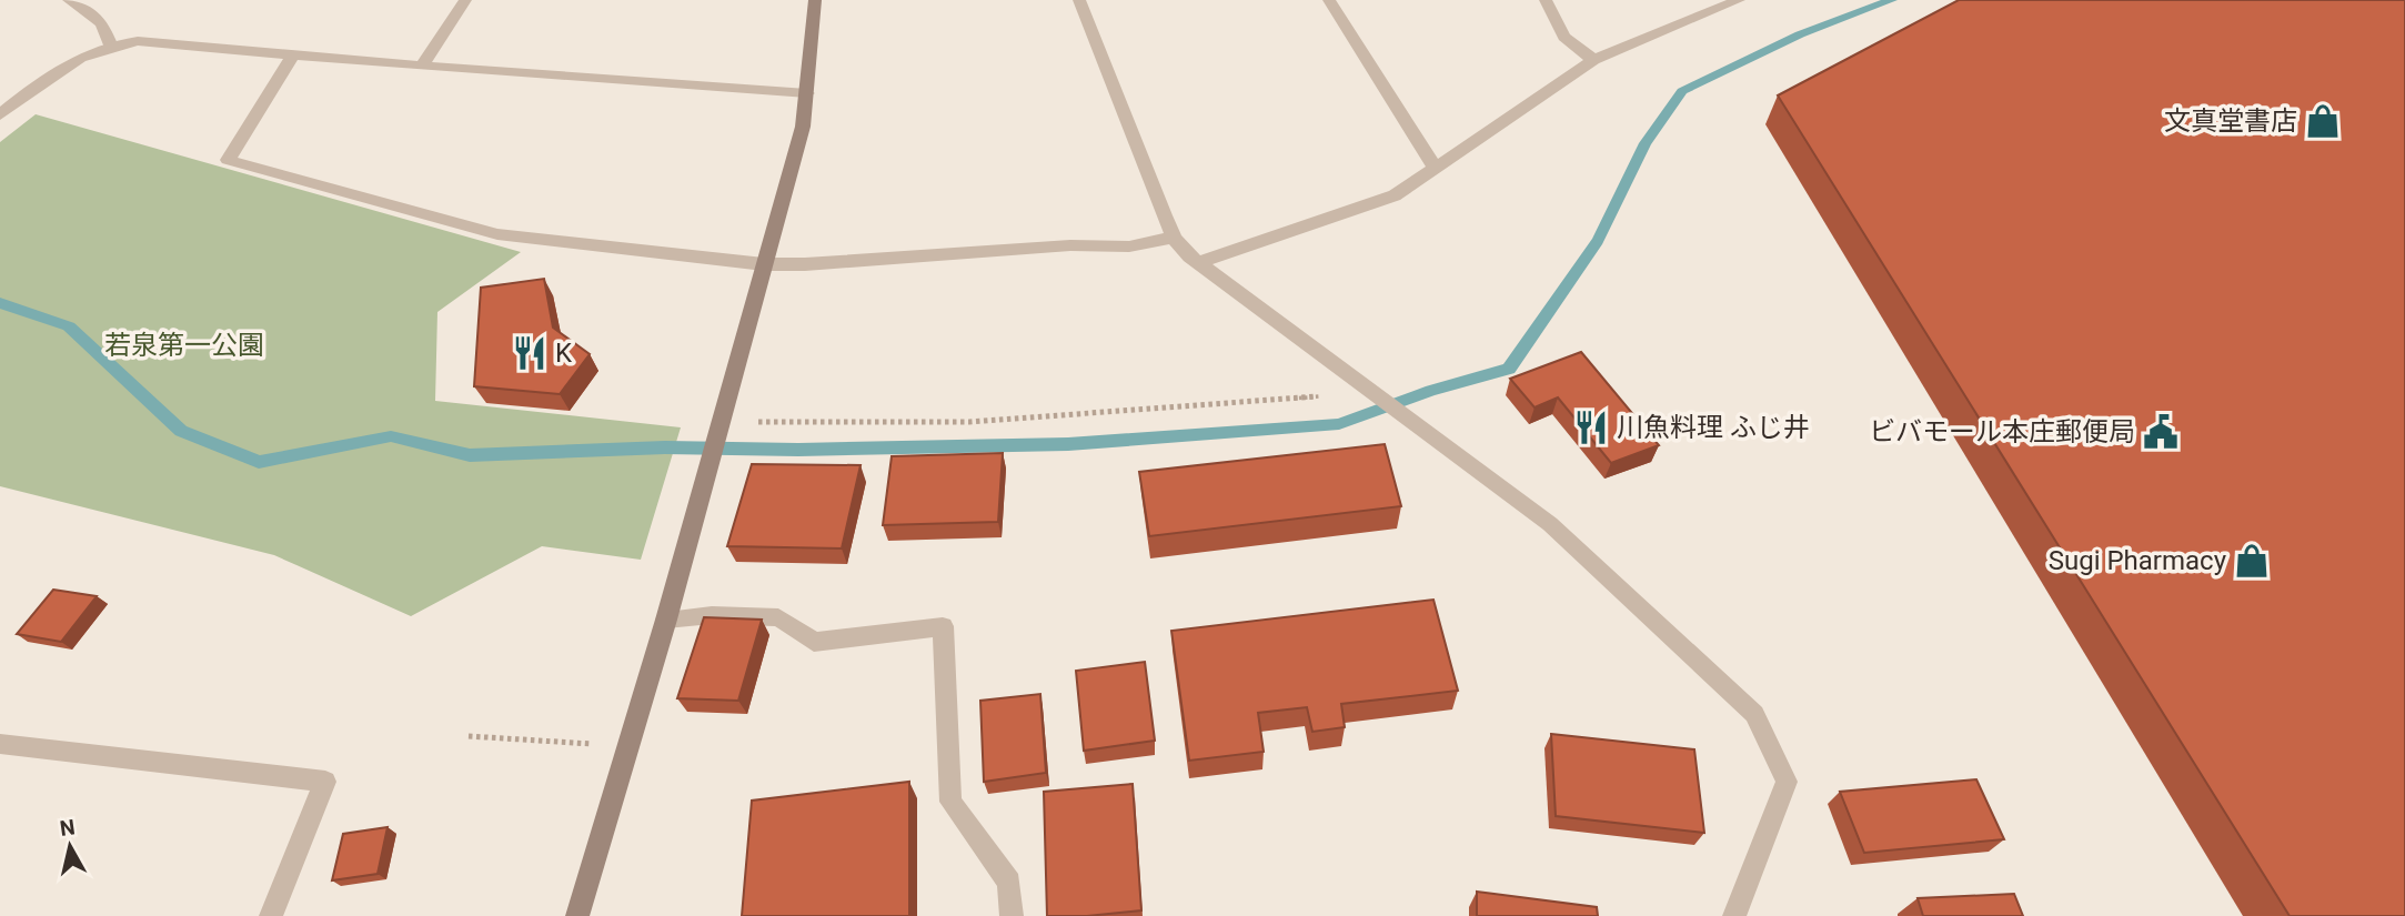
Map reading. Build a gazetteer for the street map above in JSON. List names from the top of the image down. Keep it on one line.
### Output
{"parks":["若泉第一公園"],"places":{"shop":["文真堂書店","Sugi Pharmacy"],"restaurant":["K","川魚料理 ふじ井"],"public building":["ビバモール本庄郵便局"]},"north":"top"}
